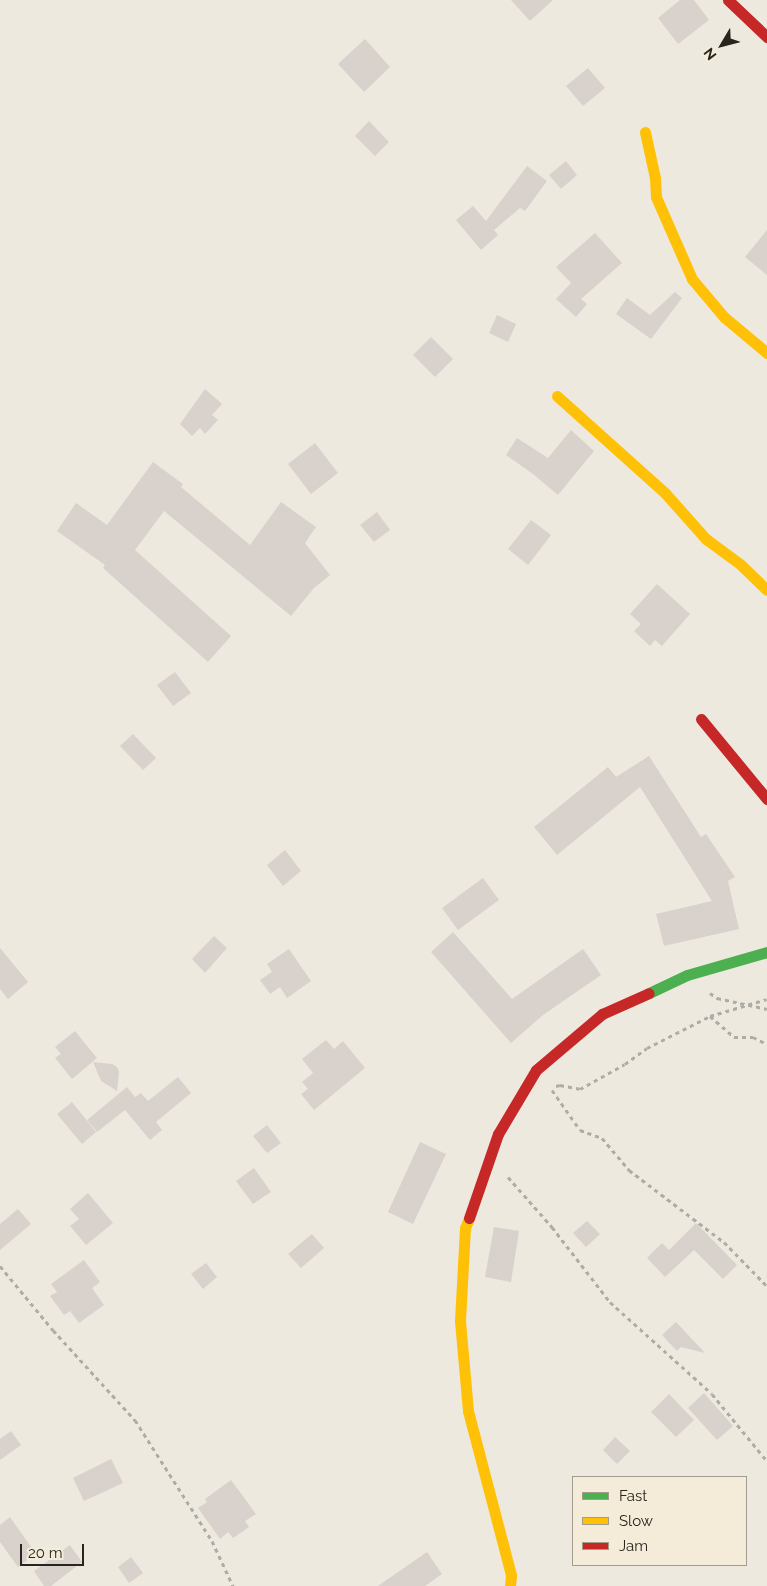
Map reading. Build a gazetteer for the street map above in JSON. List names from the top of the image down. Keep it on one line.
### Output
{"legend":["Fast","Slow","Jam"],"scale_bar":"20 m","north":"bottom left"}
